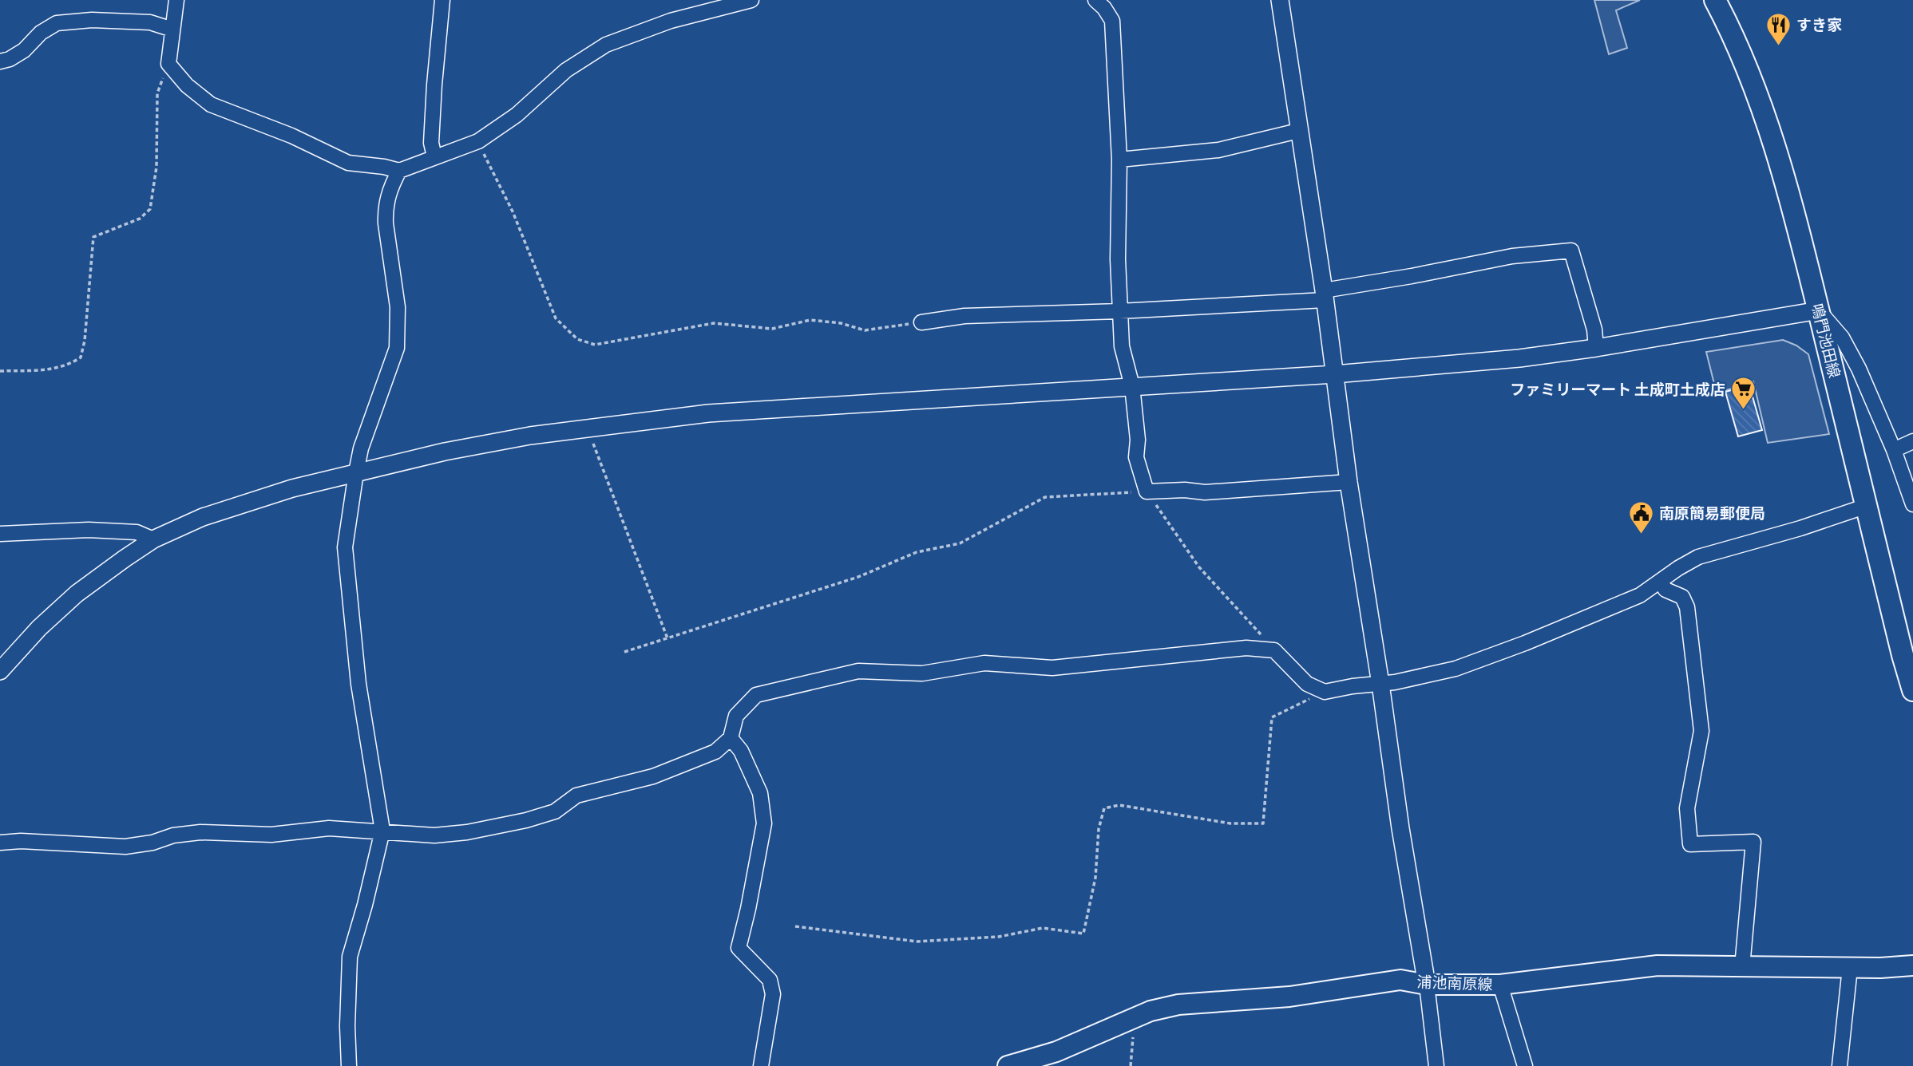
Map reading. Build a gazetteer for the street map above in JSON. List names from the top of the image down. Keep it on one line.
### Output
{"streets":{"main road":["鳴門池田線","浦池南原線"]},"places":{"restaurant":["すき家"],"supermarket":["ファミリーマート 土成町土成店"],"public building":["南原簡易郵便局"]}}
